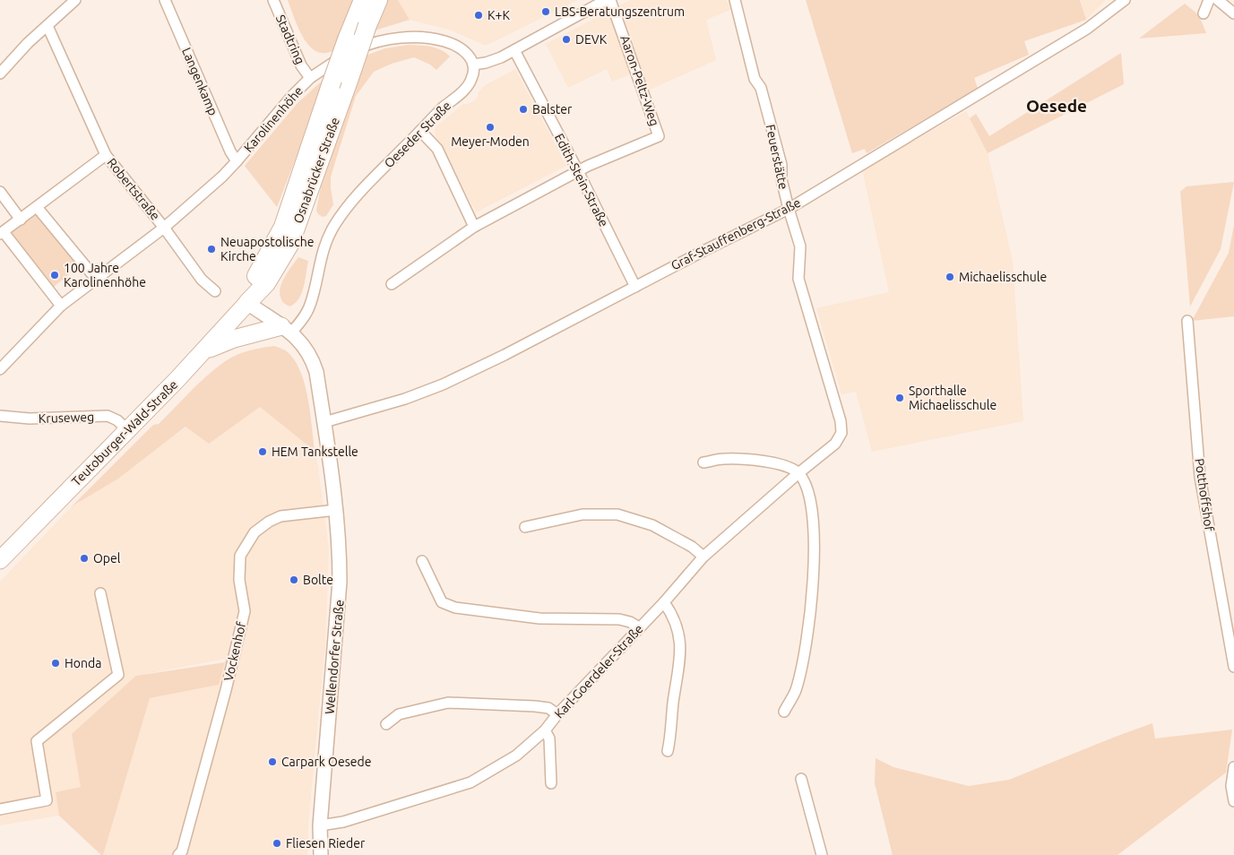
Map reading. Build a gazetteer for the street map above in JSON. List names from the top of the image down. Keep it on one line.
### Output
{"streets":{"highway":["Osnabrücker Straße"],"main road":["Teutoburger-Wald-Straße"],"street":["Stadtring","Aaron-Peltz-Weg","Langenkamp","Karolinenhöhe","Oeseder Straße","Feuerstätte","Edith-Stein-Straße","Robertstraße","Graf-Stauffenberg-Straße","Kruseweg","Potthoffshof","Vockenhof","Wellendorfer Straße","Karl-Goerdeler-Straße"]},"crossings":[["Stadtring","Karolinenhöhe"],["Aaron-Peltz-Weg","Edith-Stein-Straße"],["Langenkamp","Karolinenhöhe"],["Karolinenhöhe","Oeseder Straße"],["Karolinenhöhe","Robertstraße"],["Oeseder Straße","Wellendorfer Straße"],["Feuerstätte","Graf-Stauffenberg-Straße"],["Feuerstätte","Karl-Goerdeler-Straße"],["Osnabrücker Straße","Teutoburger-Wald-Straße"],["Osnabrücker Straße","Wellendorfer Straße"],["Edith-Stein-Straße","Graf-Stauffenberg-Straße"],["Graf-Stauffenberg-Straße","Wellendorfer Straße"],["Kruseweg","Teutoburger-Wald-Straße"],["Teutoburger-Wald-Straße","Wellendorfer Straße"],["Vockenhof","Wellendorfer Straße"],["Wellendorfer Straße","Karl-Goerdeler-Straße"]],"districts":["Oesede"],"places":["LBS-Beratungszentrum","K+K","DEVK","Balster","Meyer-Moden","Neuapostolische Kirche","100 Jahre Karolinenhöhe","Michaelisschule","Sporthalle Michaelisschule","HEM Tankstelle","Opel","Bolte","Honda","Carpark Oesede","Fliesen Rieder"]}
